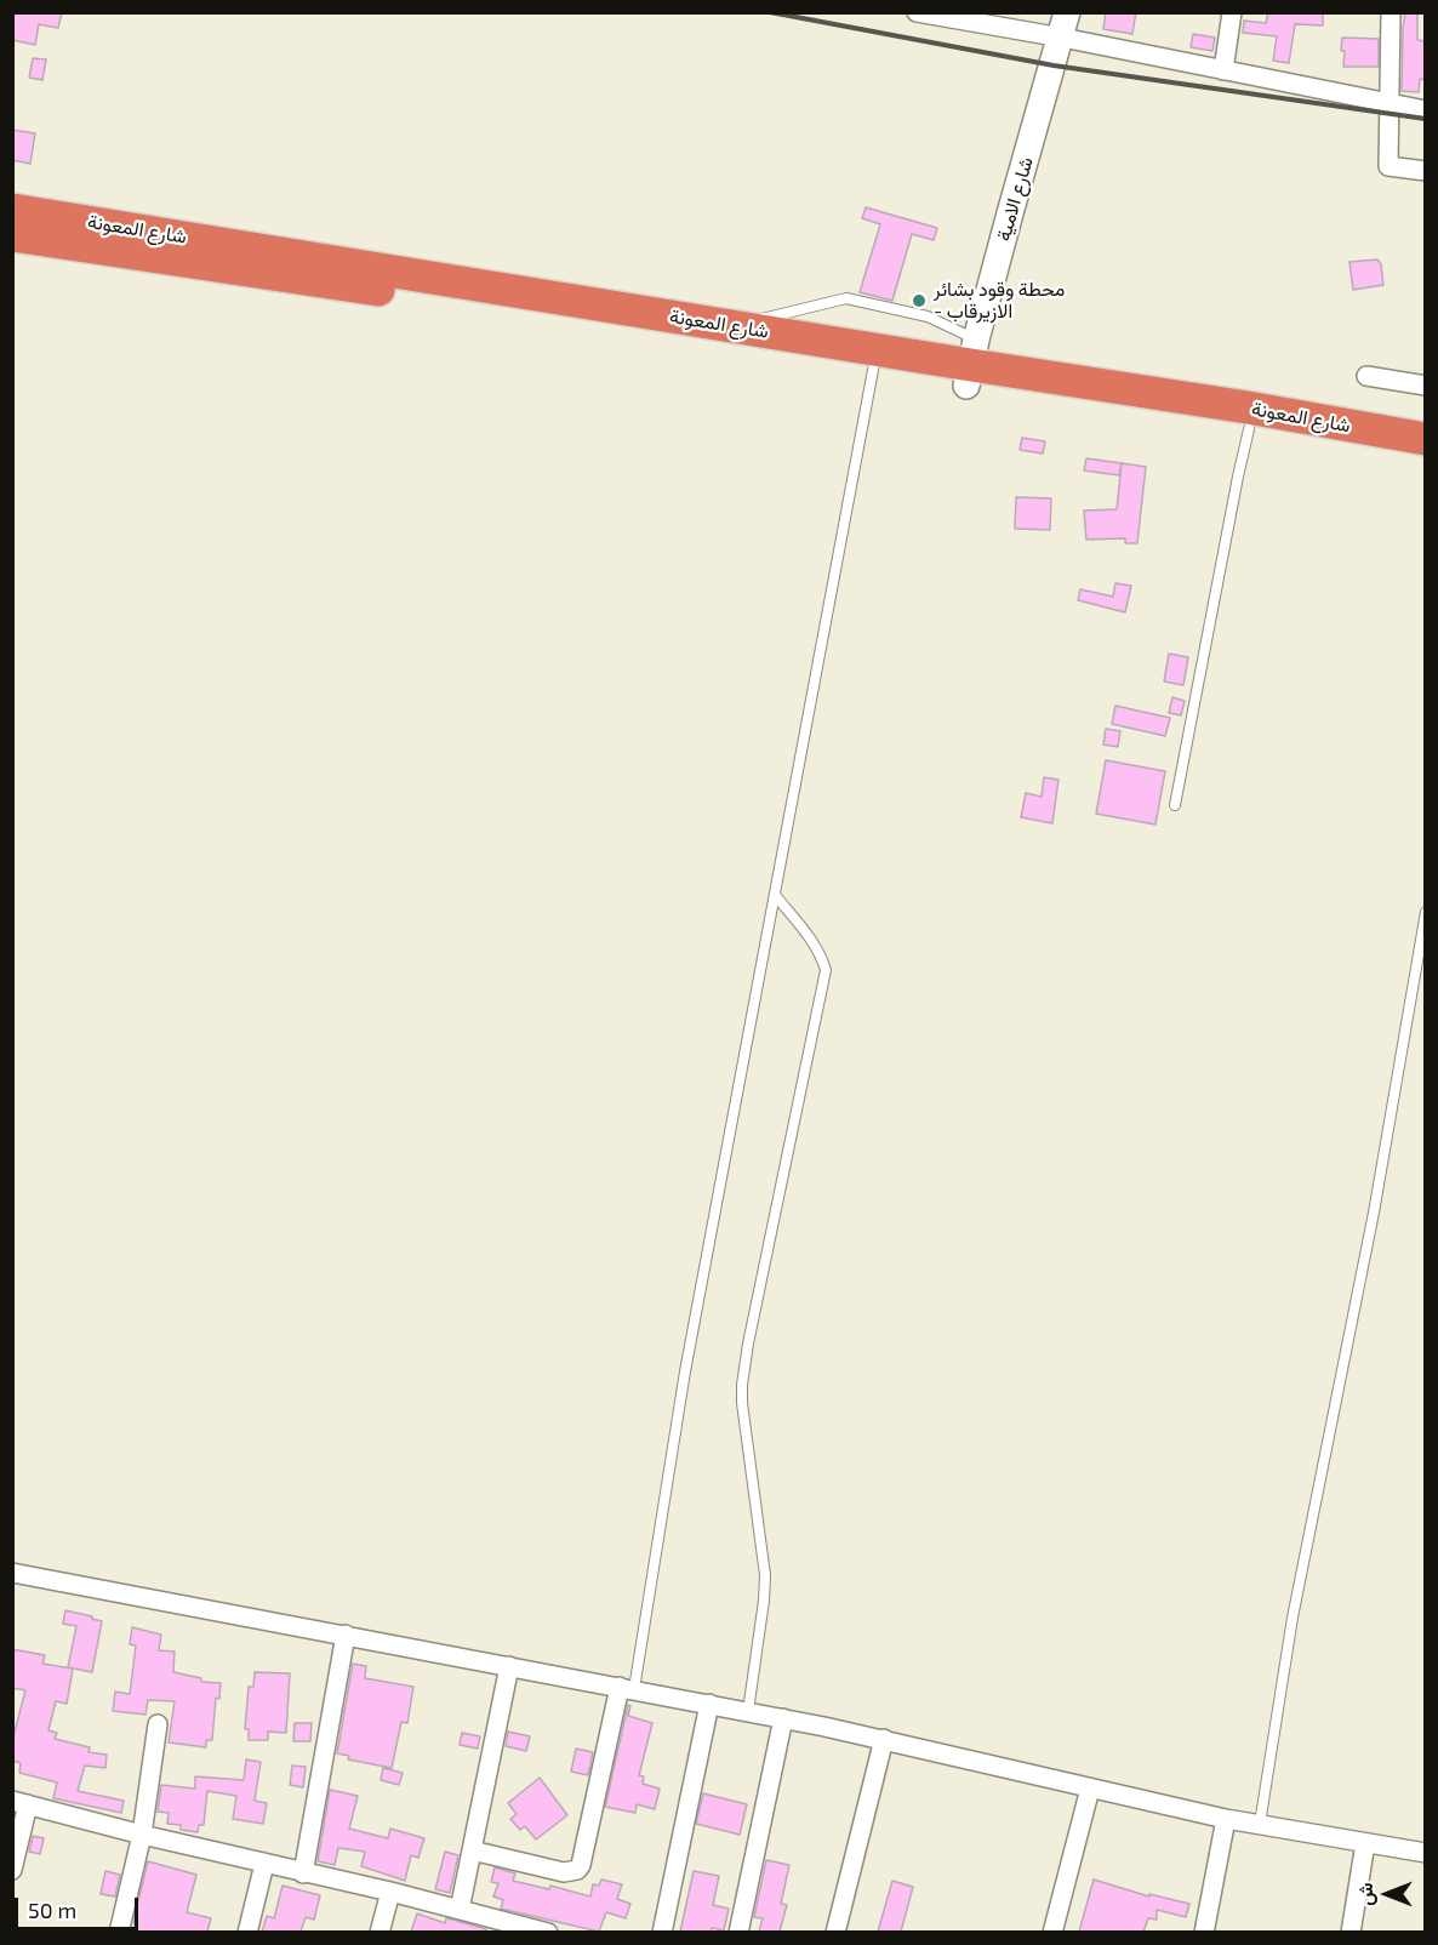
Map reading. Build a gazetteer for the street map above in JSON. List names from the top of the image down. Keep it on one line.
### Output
{"streets":{"highway":["شارع المعونة"],"street":["شارع الامية"]},"crossings":[["شارع الامية","شارع المعونة"]],"places":["محطة وقود بشائر - الازيرقاب"],"scale_bar":"50 m","north":"left"}
